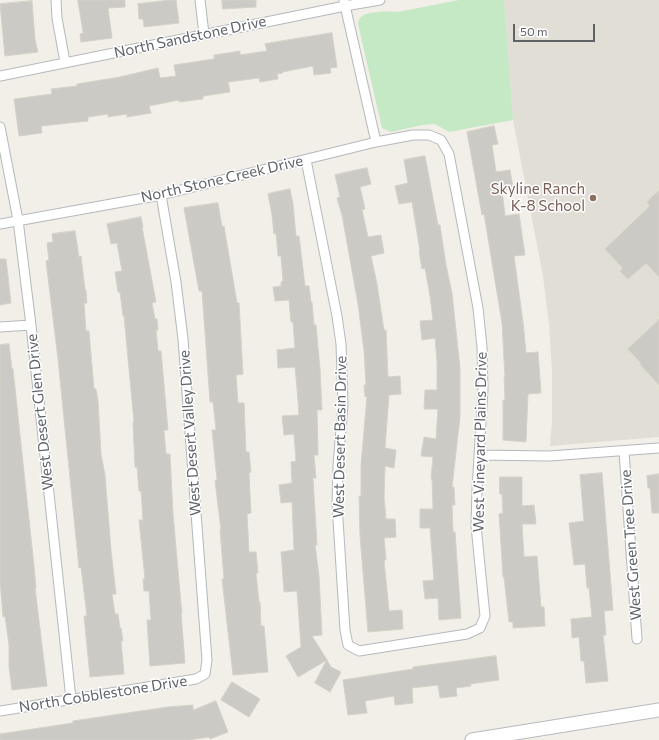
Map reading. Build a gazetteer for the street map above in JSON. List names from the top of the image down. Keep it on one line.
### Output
{"streets":{"street":["North Sandstone Drive","North Stone Creek Drive","West Desert Glen Drive","West Desert Valley Drive","West Desert Basin Drive","West Vineyard Plains Drive","West Green Tree Drive","North Cobblestone Drive"]},"crossings":[["North Stone Creek Drive","West Desert Glen Drive"],["North Stone Creek Drive","West Desert Valley Drive"],["North Stone Creek Drive","West Desert Basin Drive"],["North Stone Creek Drive","West Vineyard Plains Drive"],["West Desert Glen Drive","North Cobblestone Drive"],["West Desert Valley Drive","North Cobblestone Drive"],["West Desert Basin Drive","West Vineyard Plains Drive"]],"places":["Skyline Ranch K-8 School"],"scale_bar":"50 m"}
